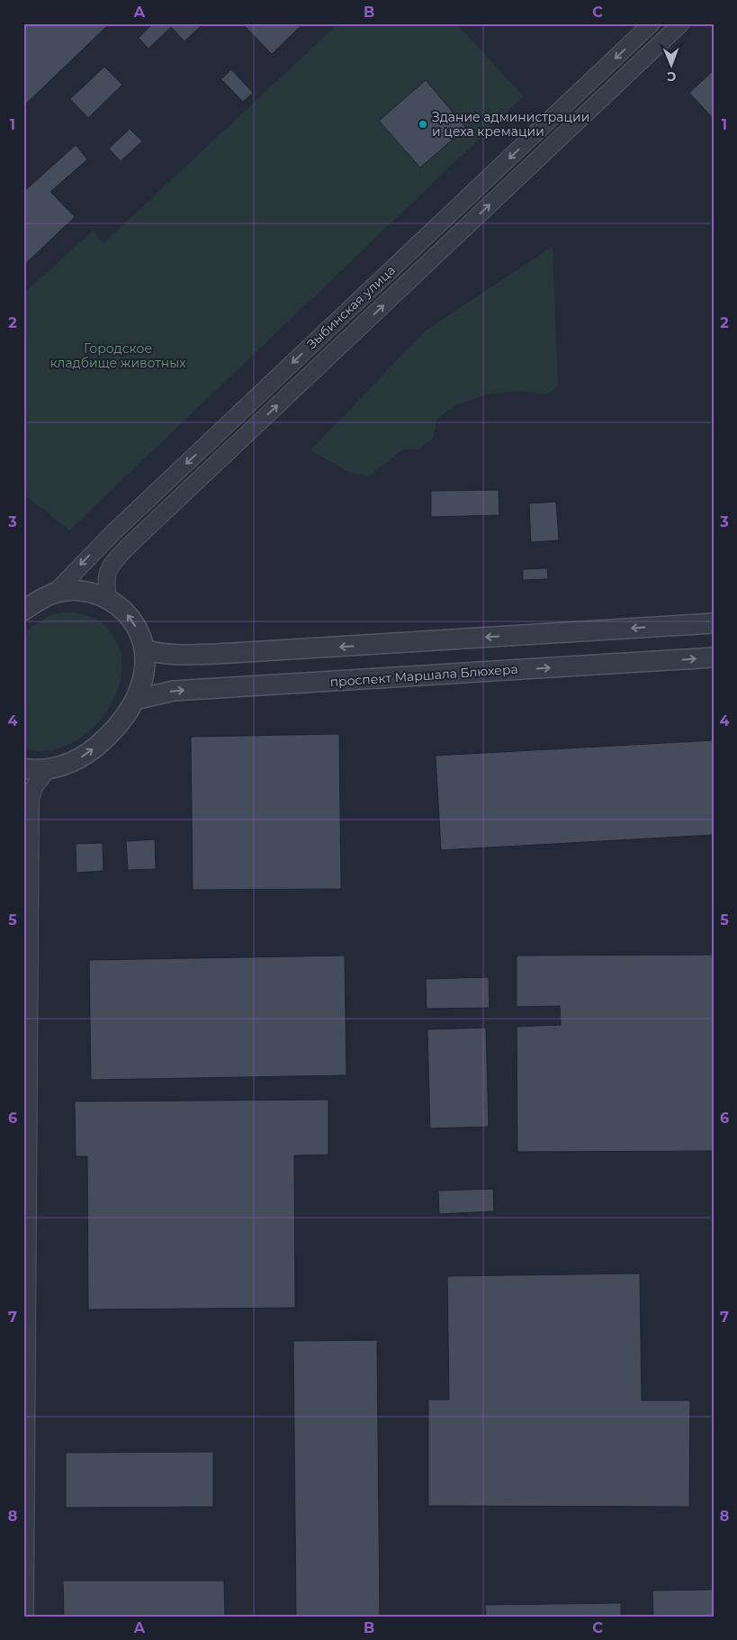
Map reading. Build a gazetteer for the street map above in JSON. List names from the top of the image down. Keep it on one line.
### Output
{"streets":{"street":["Зыбинская улица","проспект Маршала Блюхера"]},"parks":["Городское кладбище животных"],"places":["Здание администрации и цеха кремации"],"north":"bottom","grid":{"columns":["A","B","C"],"rows":["1","2","3","4","5","6","7","8"]}}
